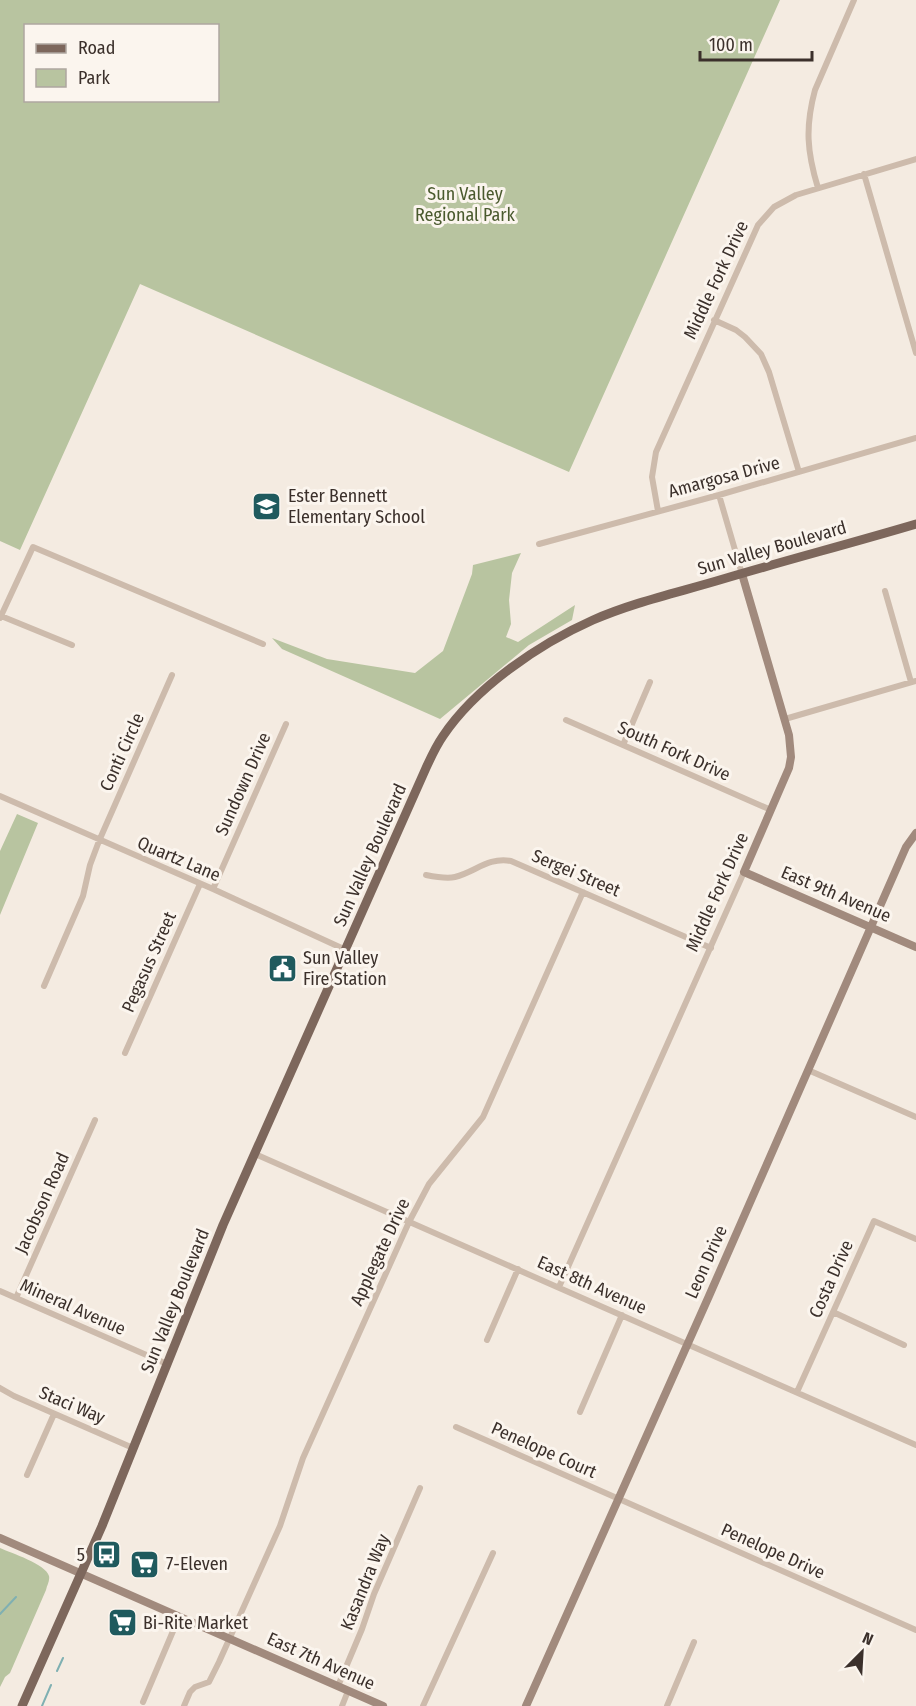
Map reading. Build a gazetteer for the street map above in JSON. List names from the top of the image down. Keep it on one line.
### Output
{"streets":{"main road":["Sun Valley Boulevard"],"street":["Middle Fork Drive","Amargosa Drive","South Fork Drive","Conti Circle","Sundown Drive","Quartz Lane","Sergei Street","East 9th Avenue","Pegasus Street","Jacobson Road","Applegate Drive","Leon Drive","Costa Drive","East 8th Avenue","Mineral Avenue","Staci Way","Penelope Court","Penelope Drive","Kasandra Way","East 7th Avenue"]},"crossings":[["Middle Fork Drive","Amargosa Drive"],["Middle Fork Drive","Sun Valley Boulevard"],["Middle Fork Drive","South Fork Drive"],["Middle Fork Drive","Sergei Street"],["Middle Fork Drive","East 9th Avenue"],["Middle Fork Drive","East 8th Avenue"],["Sun Valley Boulevard","Quartz Lane"],["Sun Valley Boulevard","East 8th Avenue"],["Sun Valley Boulevard","Mineral Avenue"],["Sun Valley Boulevard","Staci Way"],["Sun Valley Boulevard","East 7th Avenue"],["Conti Circle","Quartz Lane"],["Sundown Drive","Quartz Lane"],["Quartz Lane","Pegasus Street"],["Sergei Street","Applegate Drive"],["East 9th Avenue","Leon Drive"],["Jacobson Road","Mineral Avenue"],["Applegate Drive","East 8th Avenue"],["Applegate Drive","East 7th Avenue"],["Leon Drive","East 8th Avenue"],["Leon Drive","Penelope Court"],["Leon Drive","Penelope Drive"],["Costa Drive","East 8th Avenue"],["Penelope Court","Penelope Drive"],["Kasandra Way","East 7th Avenue"]],"parks":["Sun Valley Regional Park"],"places":{"school or university":["Ester Bennett Elementary School"],"public building":["Sun Valley Fire Station"],"bus stop":["5"],"supermarket":["7-Eleven","Bi-Rite Market"]},"legend":["Road","Park"],"scale_bar":"100 m","north":"top right"}
